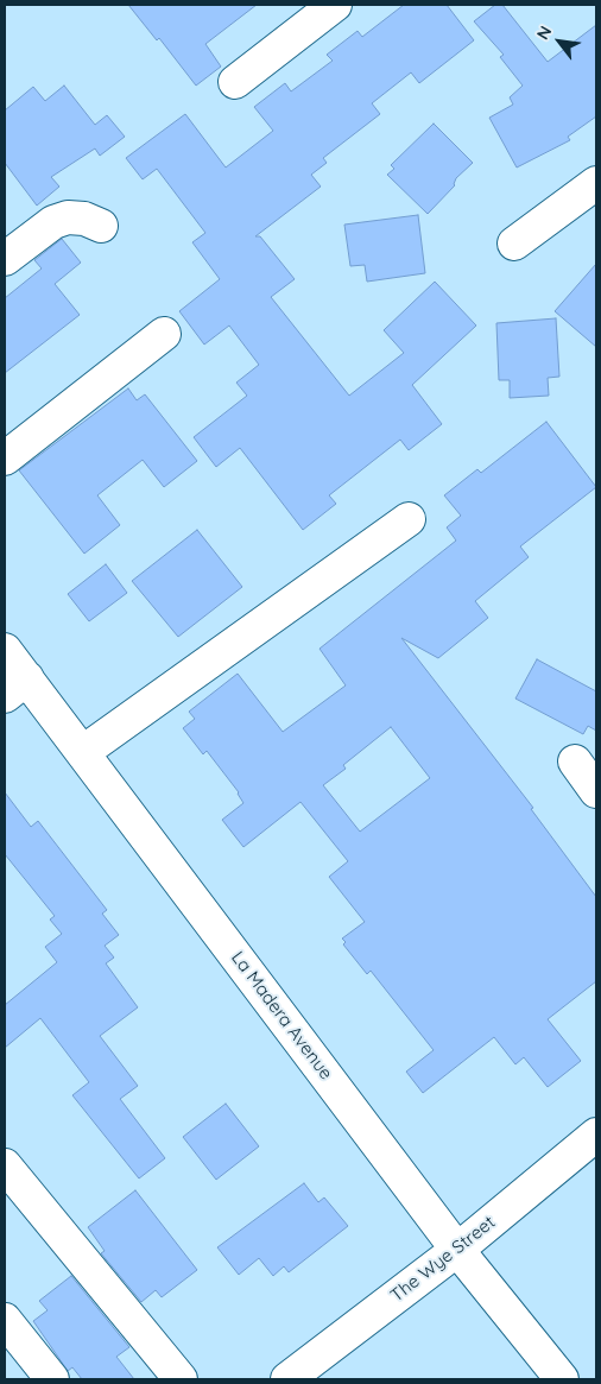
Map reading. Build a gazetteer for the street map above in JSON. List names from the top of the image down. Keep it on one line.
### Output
{"streets":{"street":["La Madera Avenue","The Wye Street"]},"crossings":[["La Madera Avenue","The Wye Street"]],"north":"top left"}
